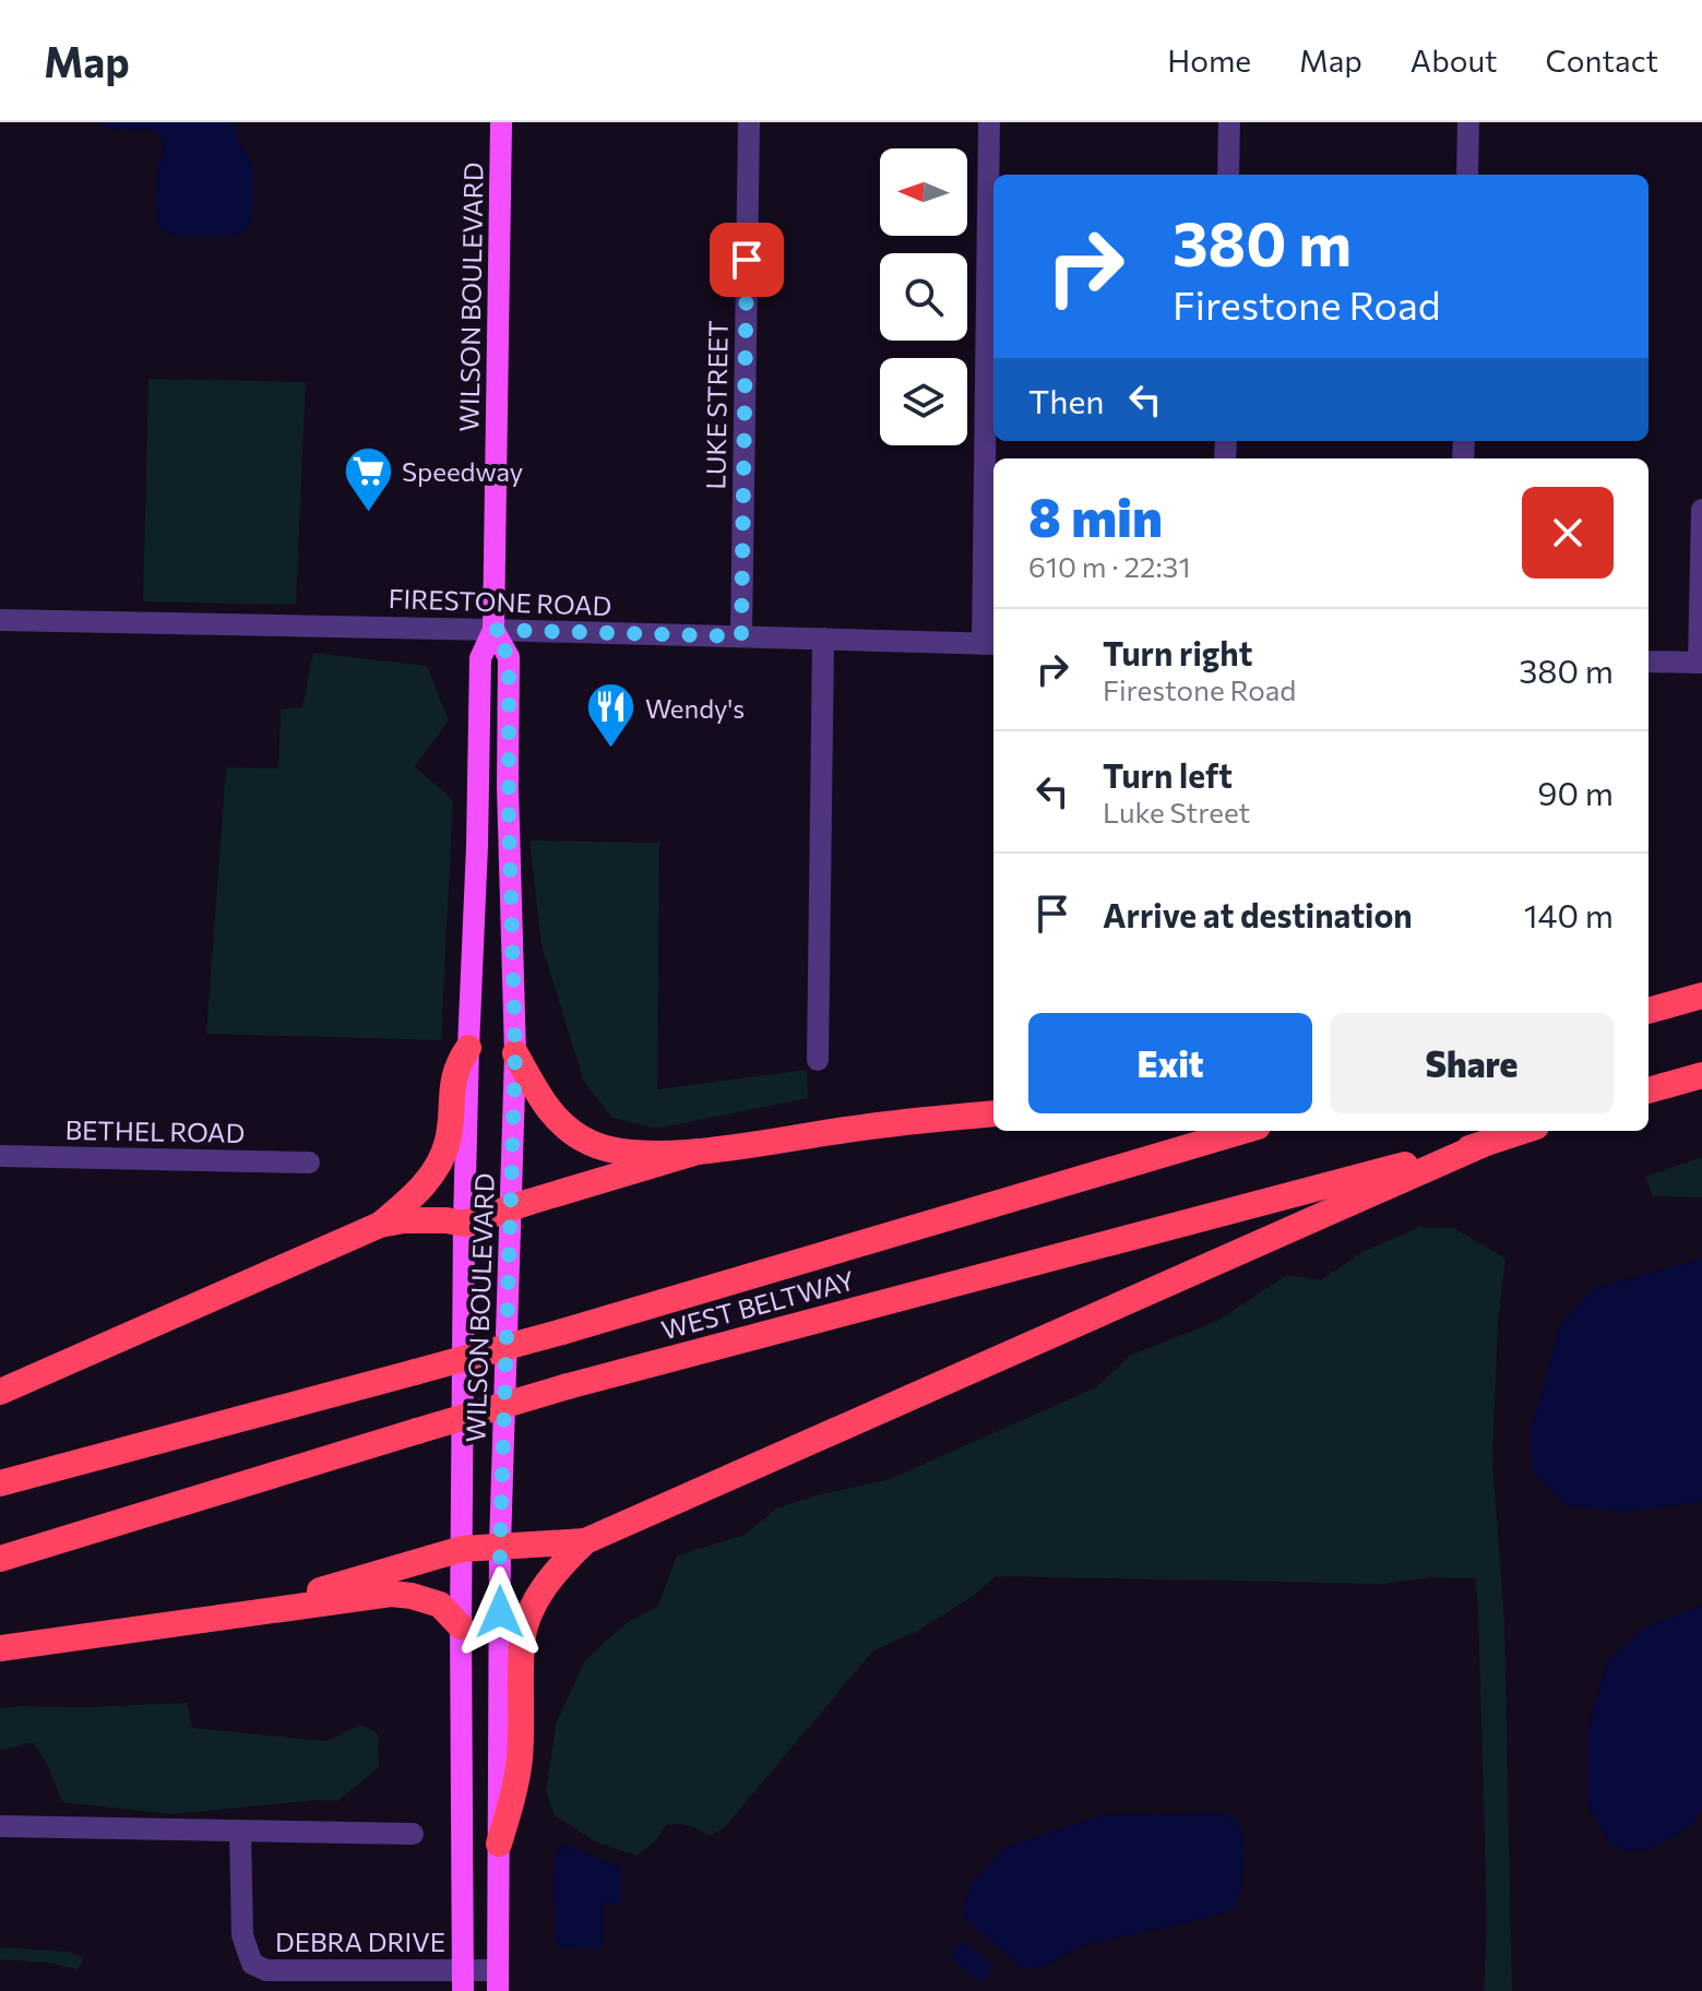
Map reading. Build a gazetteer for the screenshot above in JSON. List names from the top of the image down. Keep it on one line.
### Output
{"streets":{"highway":["WEST BELTWAY"],"main road":["WILSON BOULEVARD"],"street":["LUKE STREET","FIRESTONE ROAD","BETHEL ROAD","DEBRA DRIVE"]},"crossings":[["WILSON BOULEVARD","FIRESTONE ROAD"],["WILSON BOULEVARD","DEBRA DRIVE"],["LUKE STREET","FIRESTONE ROAD"]],"places":{"supermarket":["Speedway"],"restaurant":["Wendy's"]},"north":"left","page":{"header":"Map","nav":["Home","Map","About","Contact"],"turn":["380 m","Firestone Road"],"then":"Then","heading":["8 min","610 m · 22:31"],"list":[{"name":"Turn right","note":"Firestone Road","value":"380 m"},{"name":"Turn left","note":"Luke Street","value":"90 m"},{"name":"Arrive at destination","value":"140 m"}],"buttons":["Exit","Share"]}}
